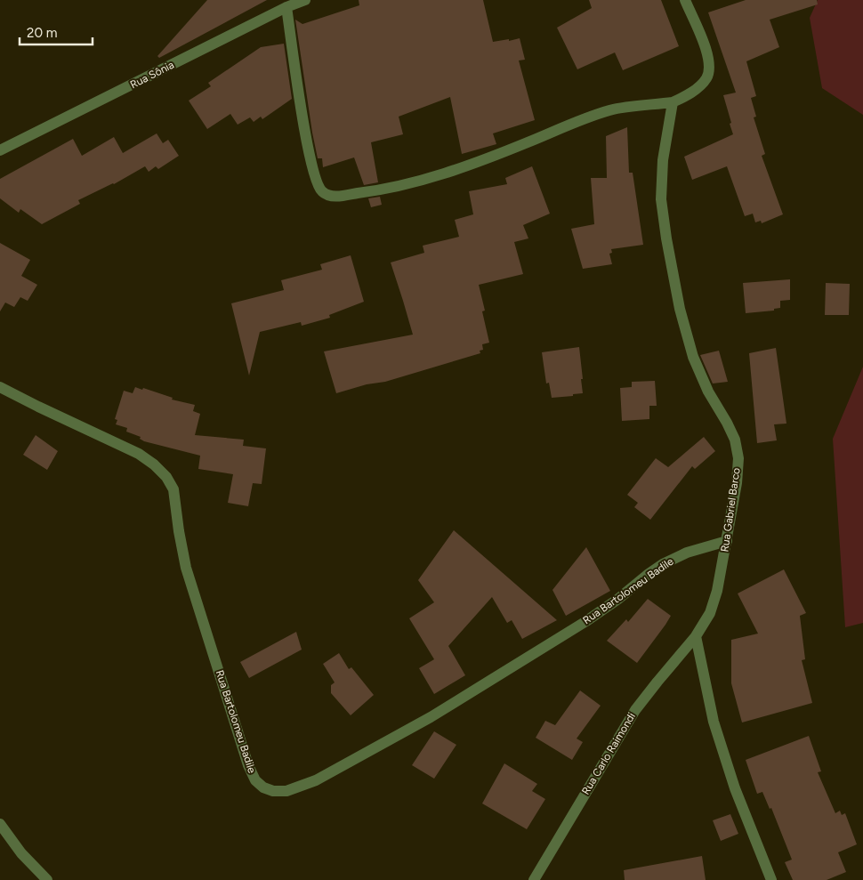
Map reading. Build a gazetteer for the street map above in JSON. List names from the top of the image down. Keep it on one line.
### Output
{"streets":{"street":["Rua Sônia","Rua Gabriel Barco","Rua Bartolomeu Badile","Rua Carlo Raimondi"]},"crossings":[["Rua Gabriel Barco","Rua Bartolomeu Badile"],["Rua Gabriel Barco","Rua Carlo Raimondi"]],"scale_bar":"20 m"}
